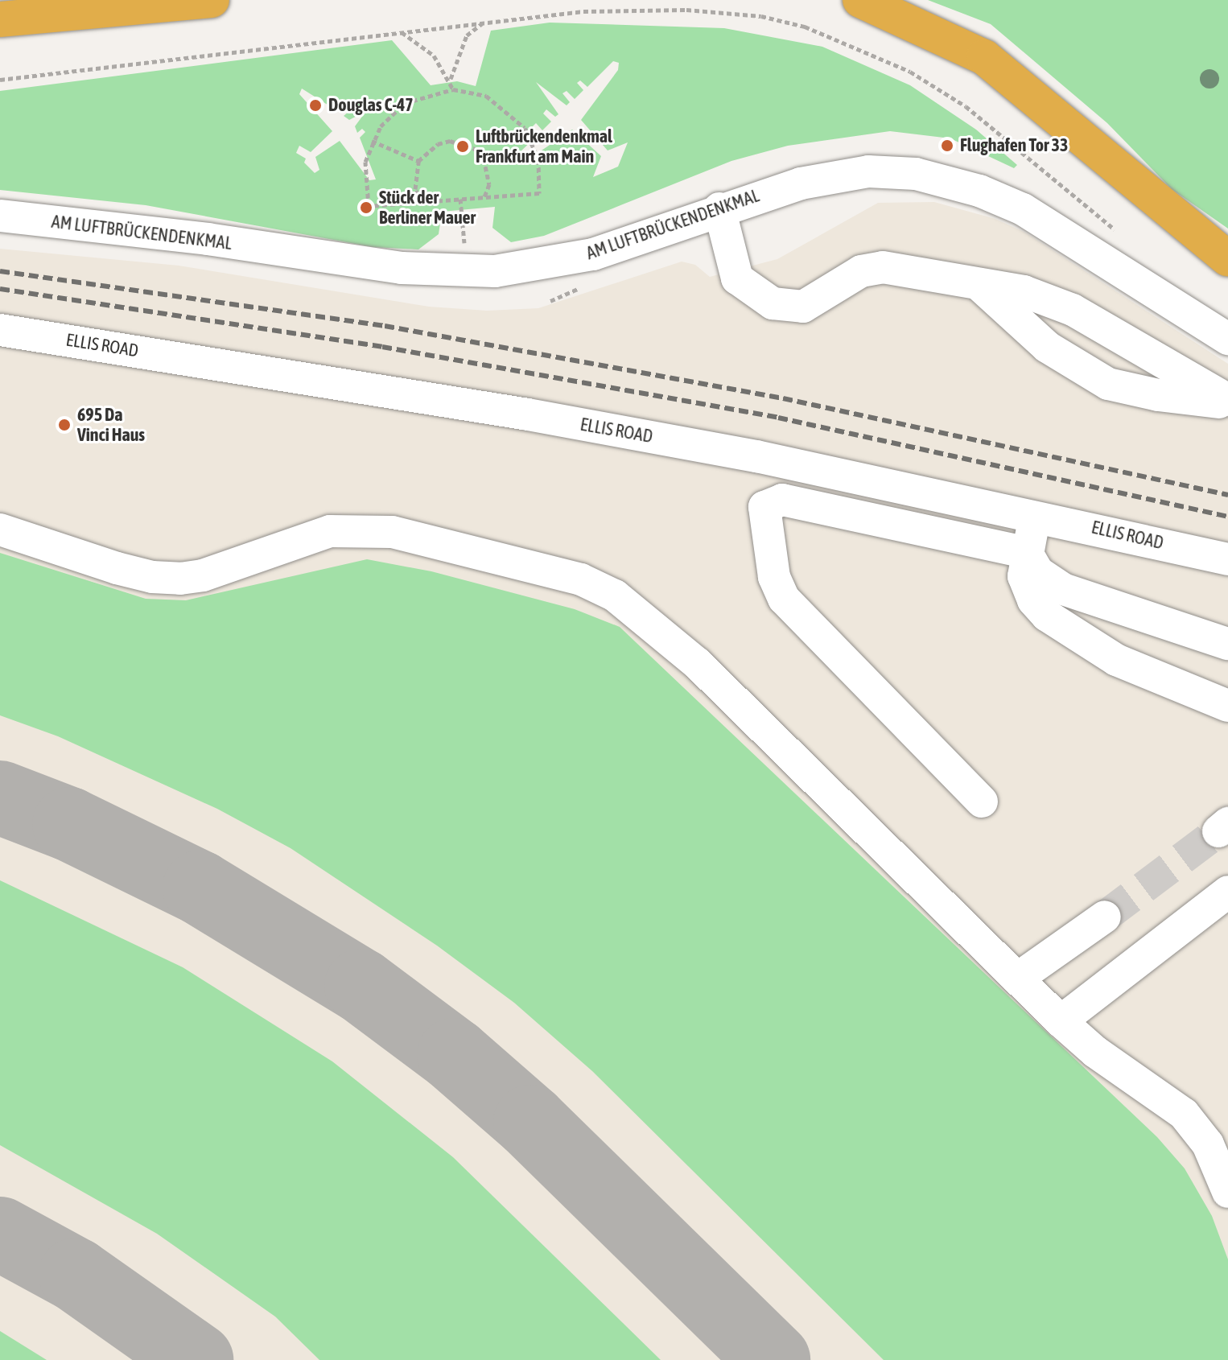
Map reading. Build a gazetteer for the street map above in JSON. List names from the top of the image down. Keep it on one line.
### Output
{"streets":{"street":["AM LUFTBRÜCKENDENKMAL","ELLIS ROAD"]},"places":["Douglas C-47","Flughafen Tor 33","Luftbrückendenkmal Frankfurt am Main","Stück der Berliner Mauer","695 Da Vinci Haus"]}
